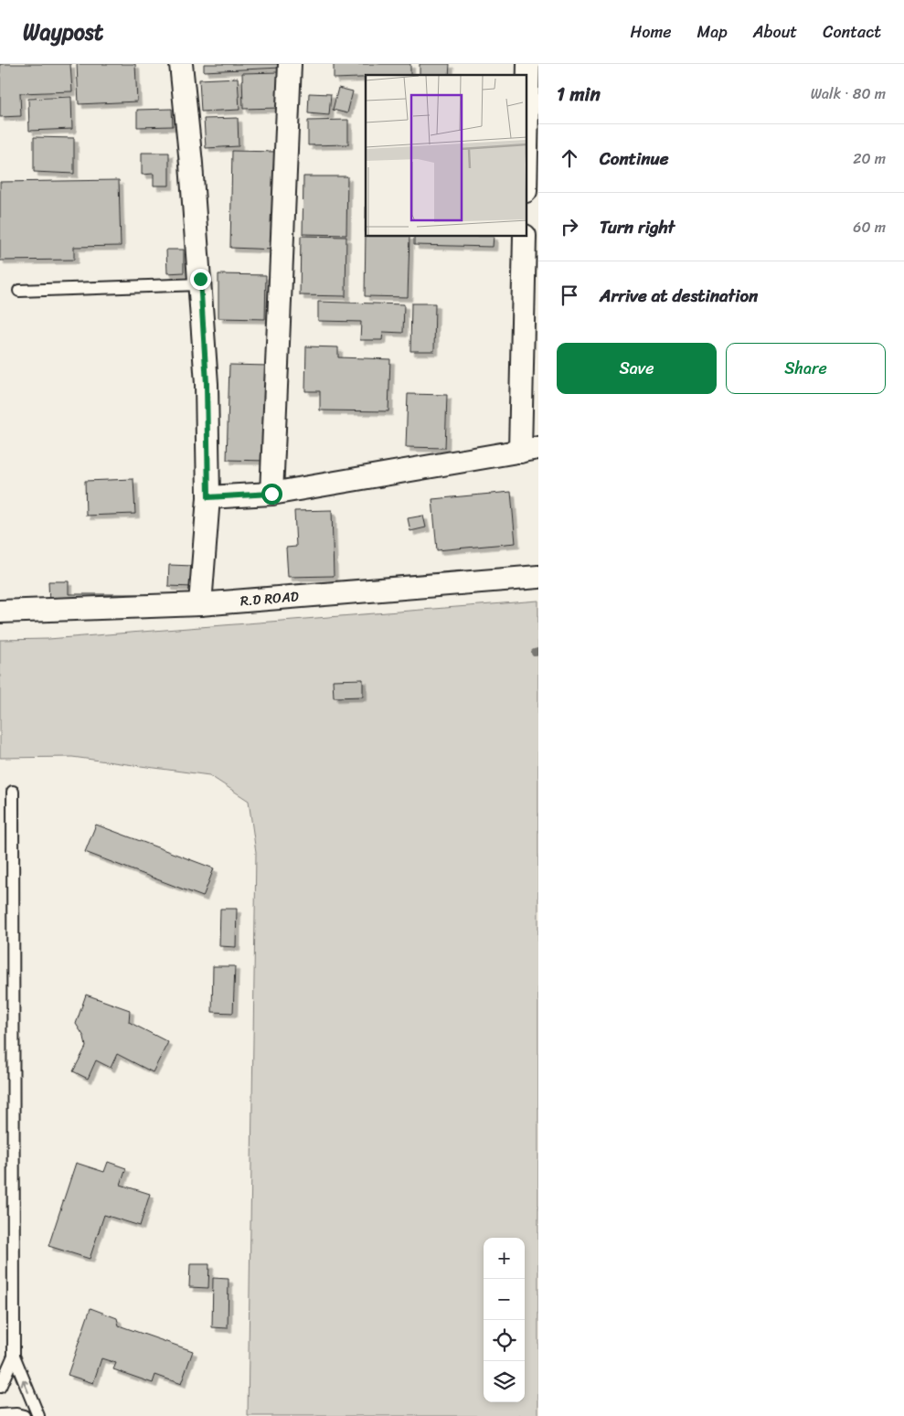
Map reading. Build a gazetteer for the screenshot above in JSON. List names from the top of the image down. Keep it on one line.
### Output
{"streets":{"street":["R.D ROAD"]},"page":{"header":"Waypost","nav":["Home","Map","About","Contact"],"heading":["1 min","Walk · 80 m"],"list":[["Continue","20 m"],["Turn right","60 m"],"Arrive at destination"],"buttons":["Save","Share"],"map_buttons":["+","−"]}}
